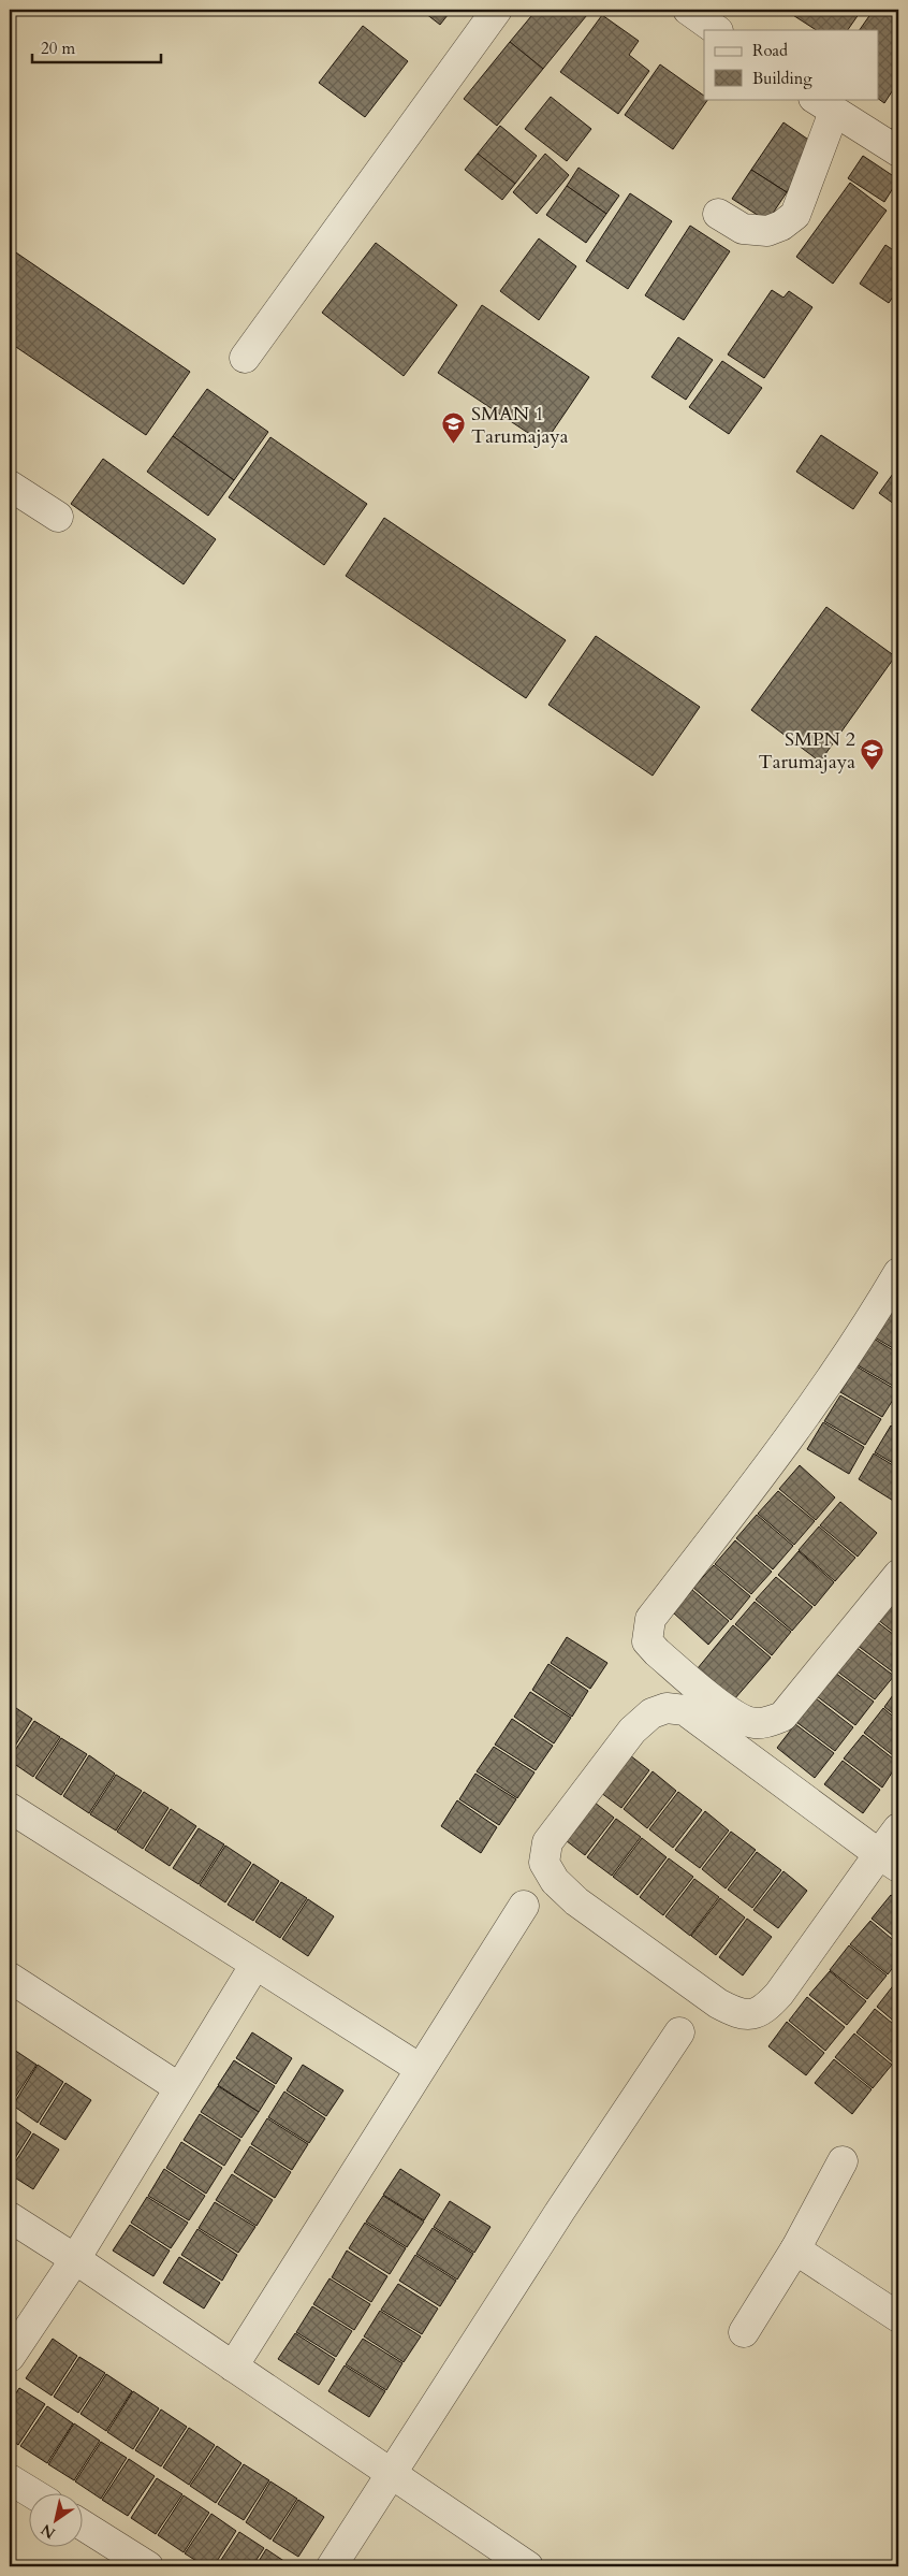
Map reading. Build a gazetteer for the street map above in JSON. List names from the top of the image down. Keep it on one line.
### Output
{"places":{"school or university":["SMAN 1 Tarumajaya","SMPN 2 Tarumajaya"]},"legend":["Road","Building"],"scale_bar":"20 m","north":"bottom left"}
